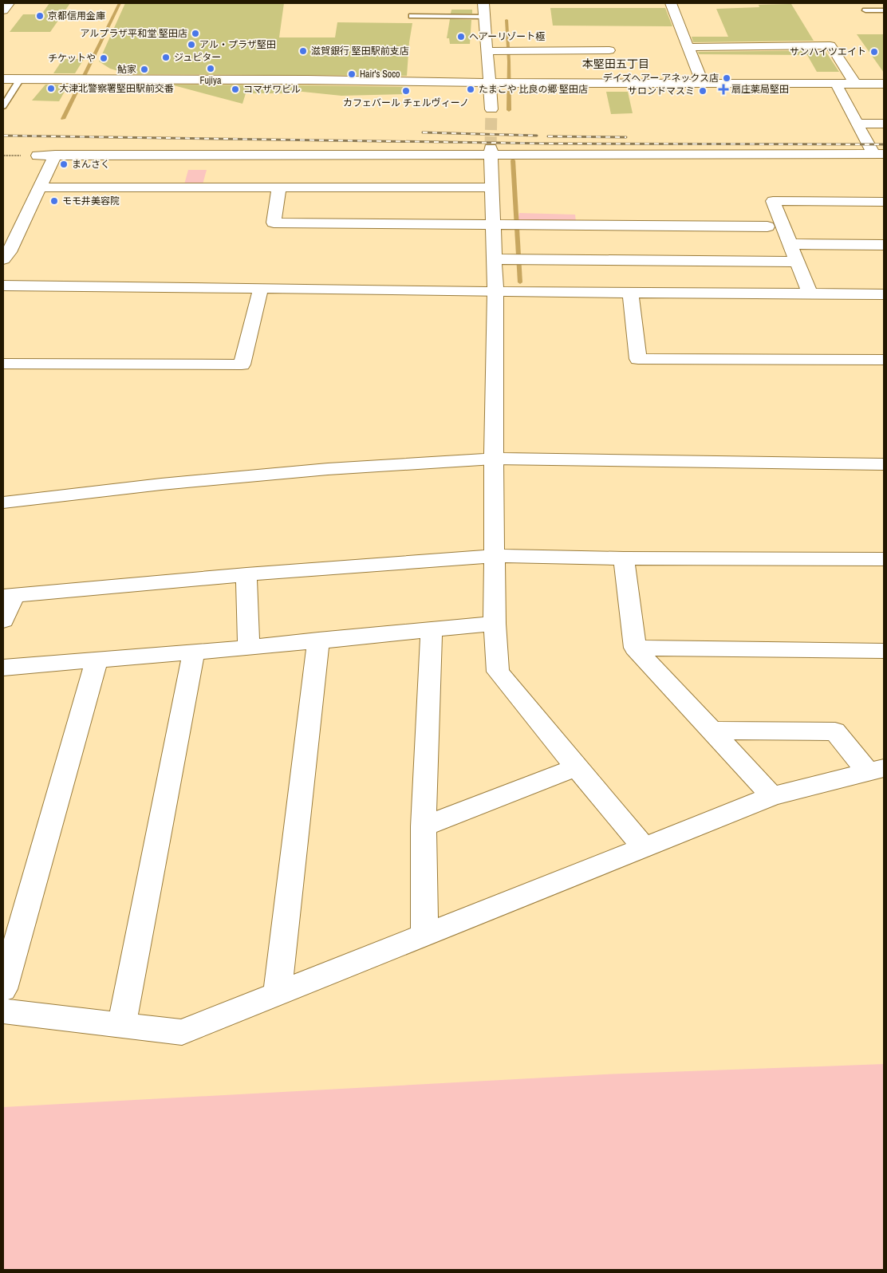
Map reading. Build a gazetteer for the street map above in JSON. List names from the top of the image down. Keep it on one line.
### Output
{"districts":["本堅田五丁目"],"places":{"other":["京都信用金庫","アルプラザ平和堂 堅田店","ヘアーリゾート極","アル・プラザ堅田","滋賀銀行 堅田駅前支店","サンハイツエイト","ジュピター","チケットや","Fujiya","鮎家","Hair's Soco","デイズヘアー アネックス店","大津北警察署堅田駅前交番","コマザワビル","たまごや 比良の郷 堅田店","カフェバール チェルヴィーノ","サロンドマスミ","まんさく","モモ井美容院"],"health":["扇庄薬局堅田"]}}
